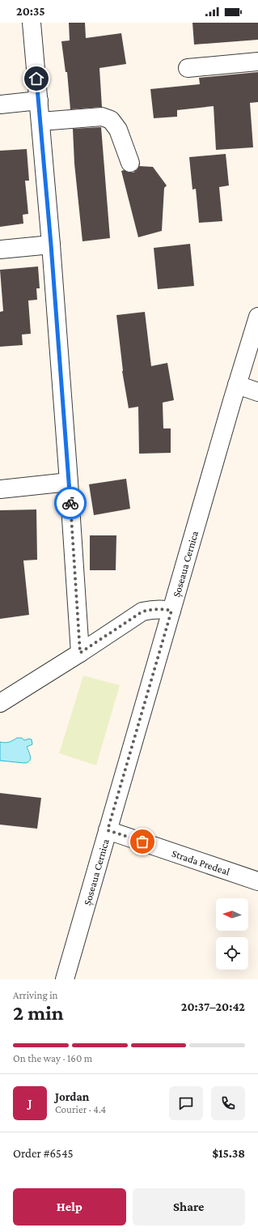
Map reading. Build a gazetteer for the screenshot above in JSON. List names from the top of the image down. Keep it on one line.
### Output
{"streets":{"street":["Șoseaua Cernica","Strada Predeal"]},"crossings":[["Șoseaua Cernica","Strada Predeal"]],"north":"left","page":{"status":"20:35","heading":["2 min","Arriving in","20:37–20:42"],"panel":["Jordan","Courier · 4.4","Order #6545","$15.38"],"bar":"On the way · 160 m","round":"J","buttons":["Help","Share"]}}
